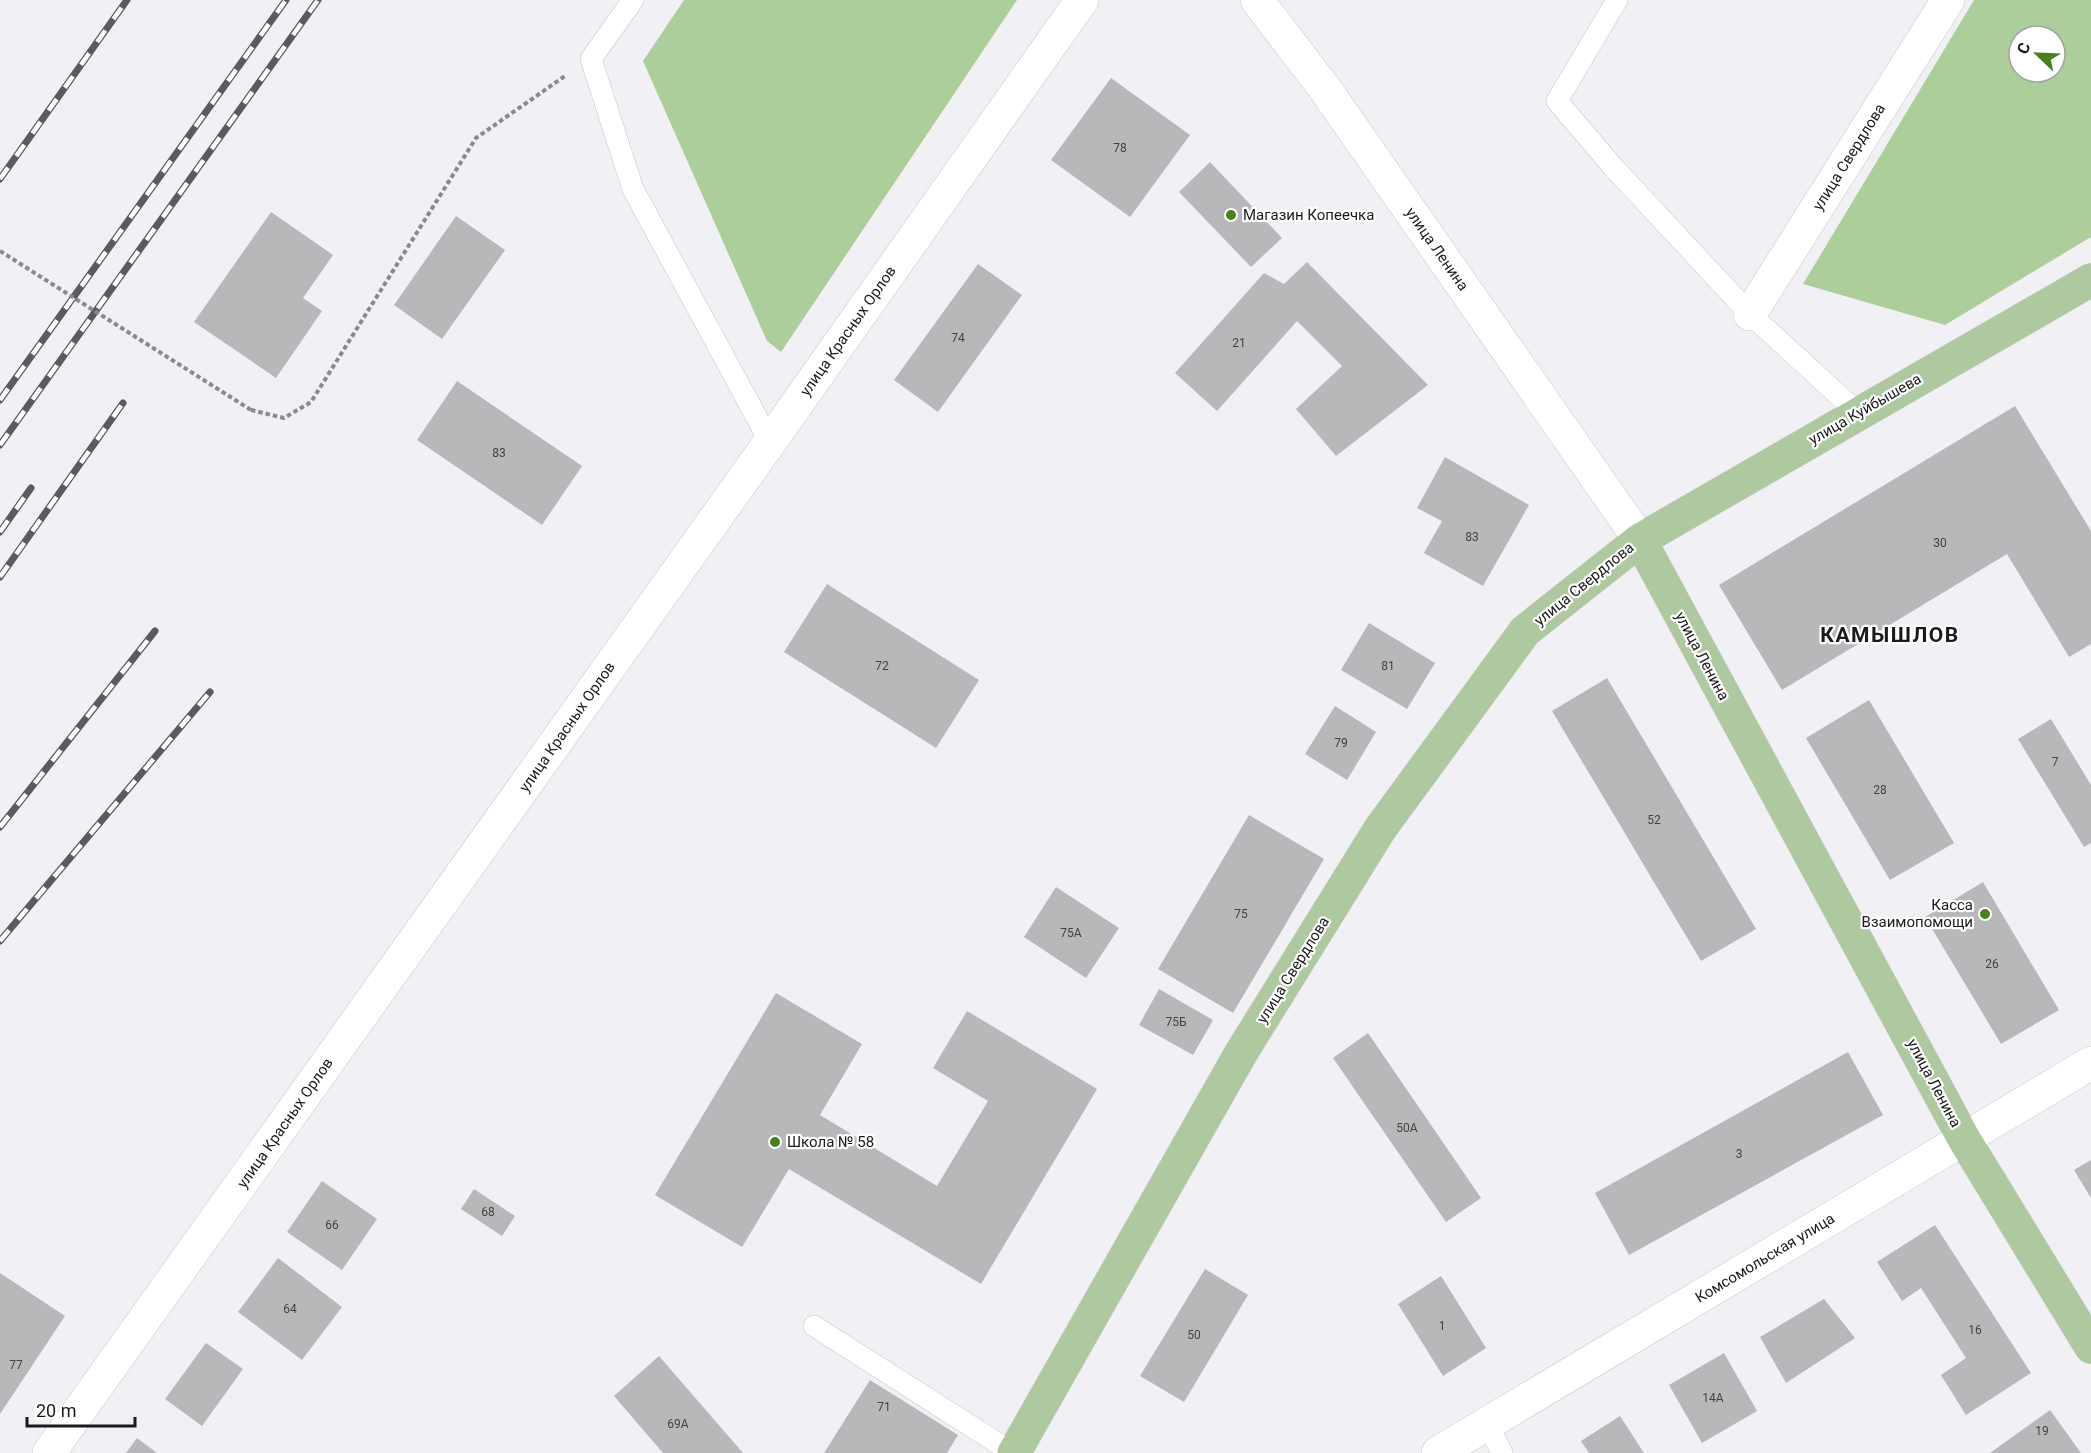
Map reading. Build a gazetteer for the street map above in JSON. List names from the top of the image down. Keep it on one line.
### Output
{"streets":{"main road":["улица Свердлова","улица Ленина","улица Куйбышева"],"street":["улица Красных Орлов","Комсомольская улица"]},"crossings":[["улица Свердлова","улица Ленина"],["улица Свердлова","улица Куйбышева"],["улица Ленина","улица Куйбышева"],["улица Ленина","Комсомольская улица"]],"districts":["КАМЫШЛОВ"],"places":["Магазин Копеечка","Касса Взаимопомощи","Школа № 58"],"house_numbers":["78","74","21","83","83","30","72","81","79","7","28","52","75","75А","26","75Б","50А","3","68","66","64","1","16","50","77","14А","71","69А","19"],"scale_bar":"20 m","north":"top left"}
